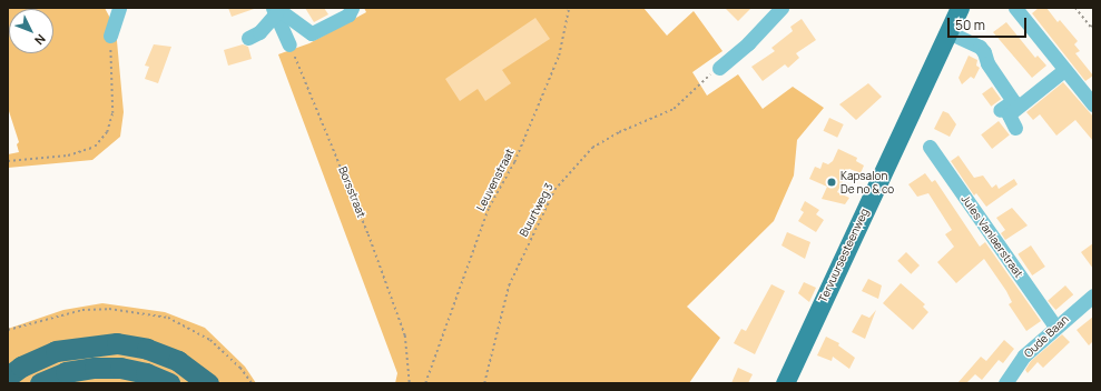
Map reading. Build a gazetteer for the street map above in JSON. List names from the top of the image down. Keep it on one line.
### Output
{"streets":{"main road":["Tervuursesteenweg"],"street":["Jules Vanlaerstraat","Oude Baan"],"path":["Leuvenstraat","Borsstraat","Buurtweg 3"]},"crossings":[["Jules Vanlaerstraat","Oude Baan"]],"places":["Kapsalon De no & co"],"scale_bar":"50 m","north":"bottom right"}
